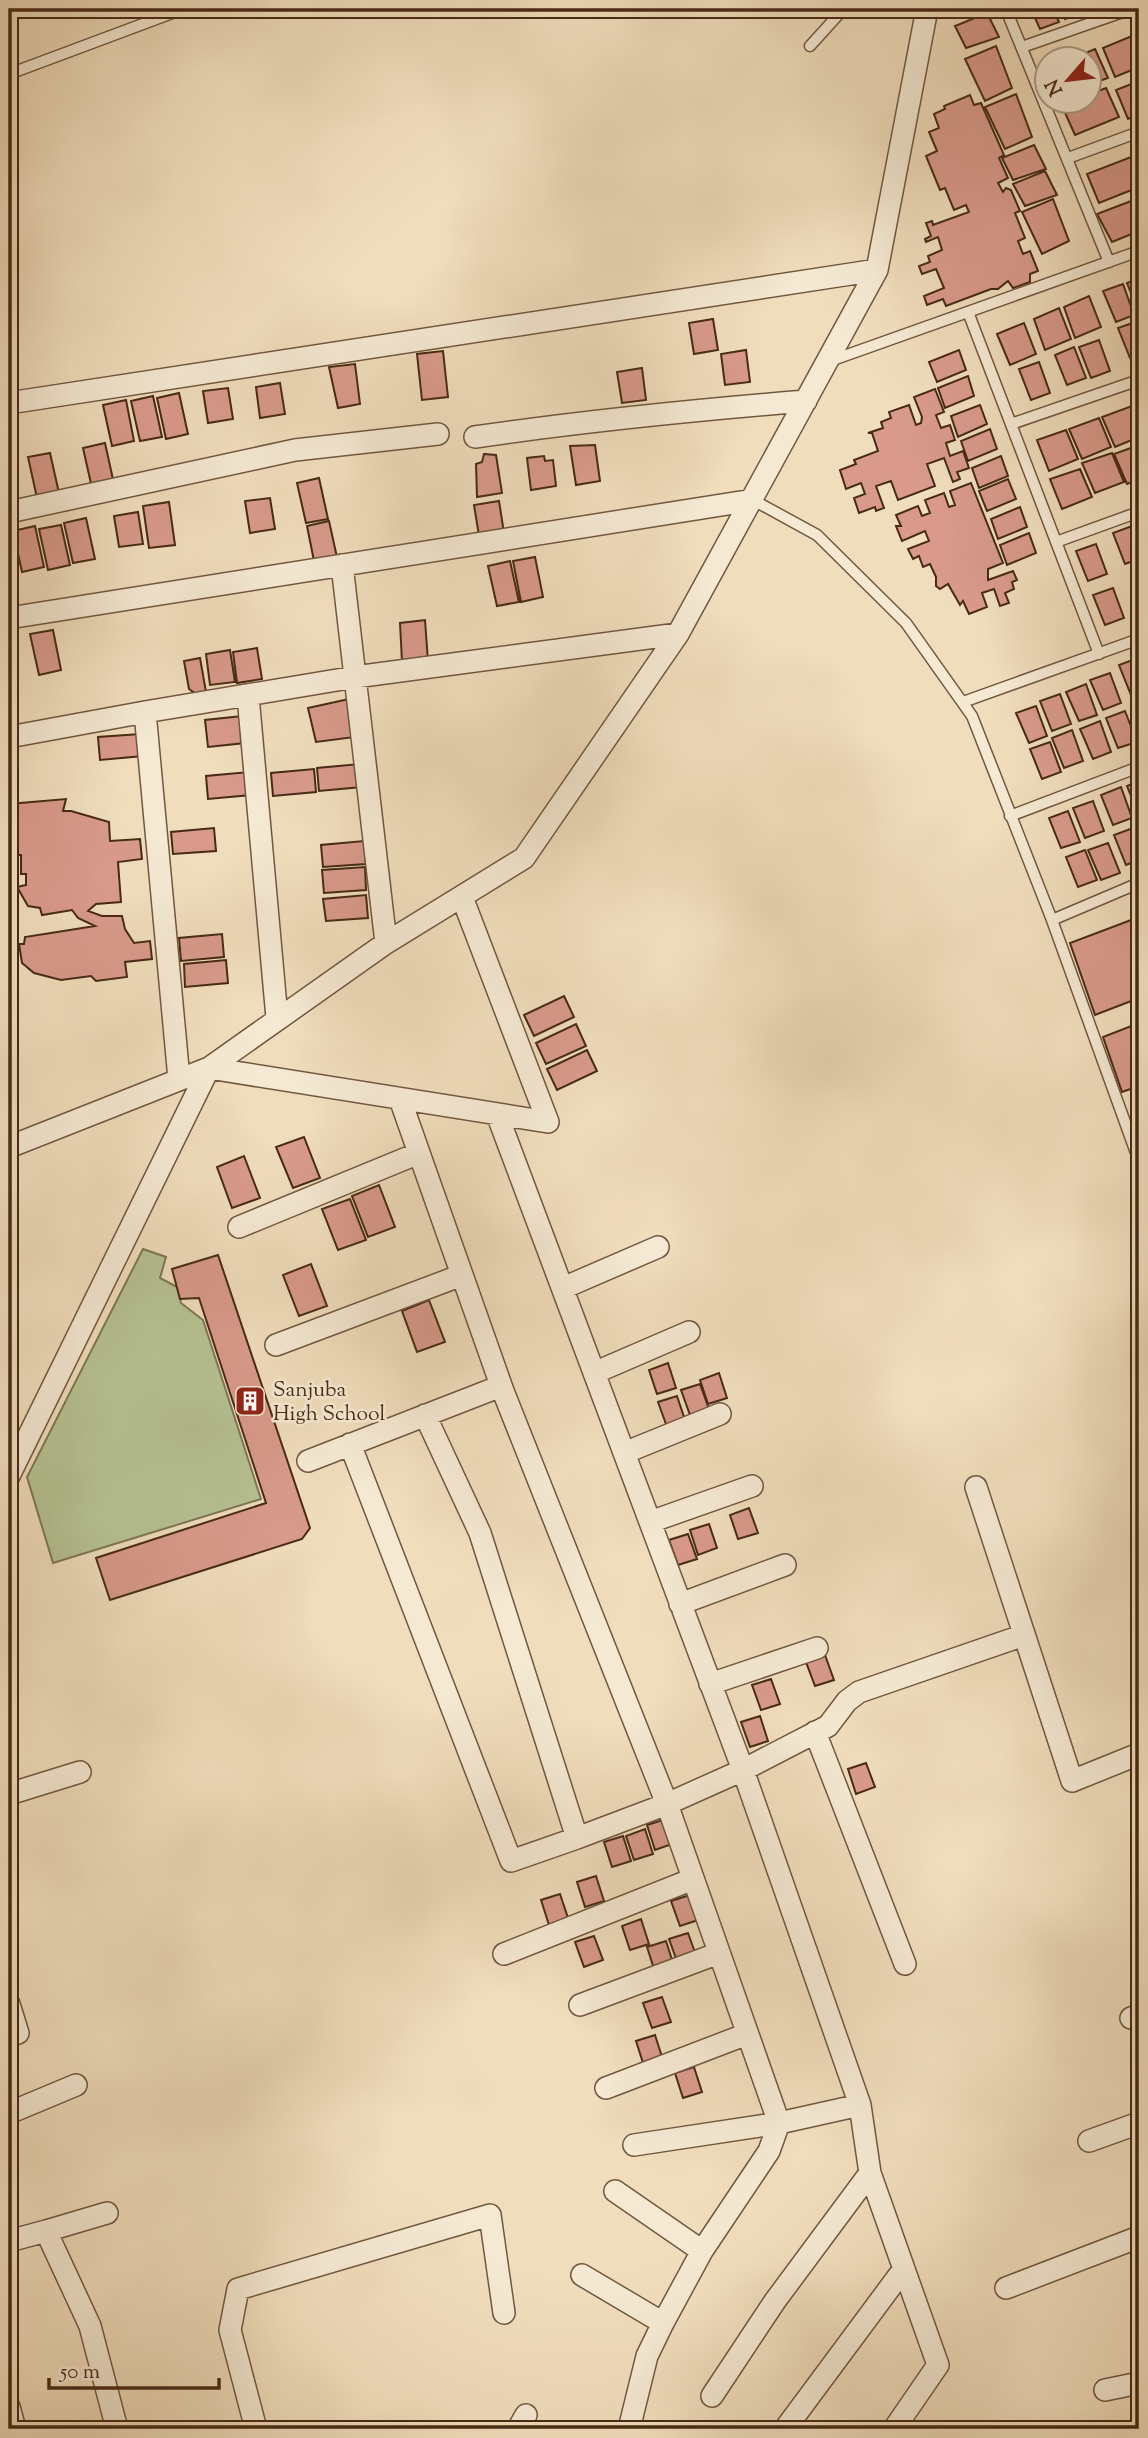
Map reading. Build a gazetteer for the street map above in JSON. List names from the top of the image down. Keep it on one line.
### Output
{"places":{"building":["Sanjuba High School"]},"scale_bar":"50 m","north":"bottom left"}
